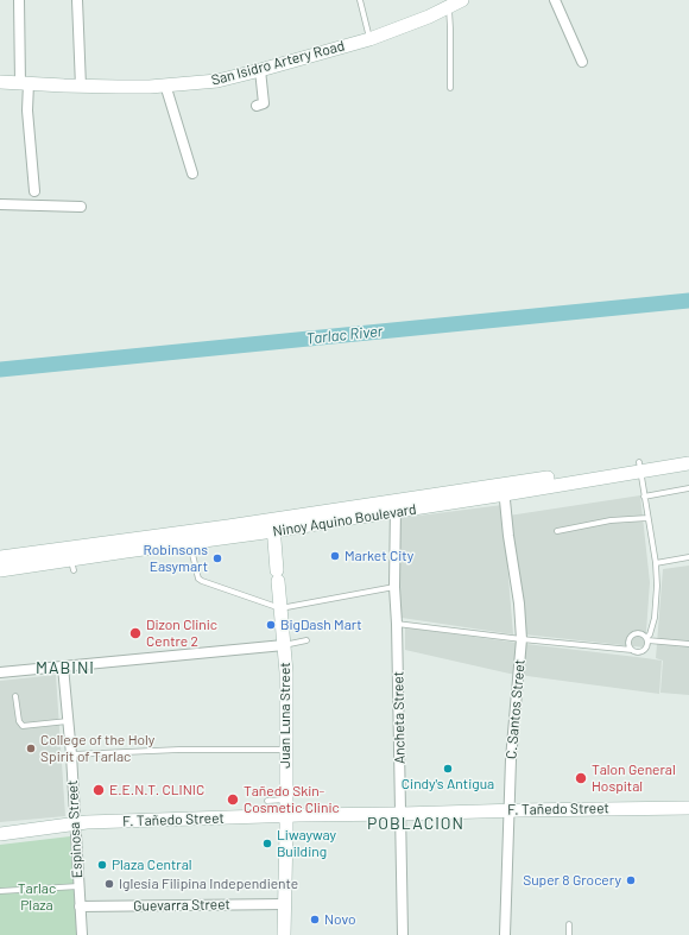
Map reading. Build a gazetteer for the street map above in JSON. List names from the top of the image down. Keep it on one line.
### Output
{"streets":{"main road":["San Isidro Artery Road","Ninoy Aquino Boulevard","Juan Luna Street","F. Tañedo Street"],"street":["C. Santos Street","Ancheta Street","Espinosa Street","Guevarra Street"]},"crossings":[["Ninoy Aquino Boulevard","C. Santos Street"],["Ninoy Aquino Boulevard","Juan Luna Street"],["Ninoy Aquino Boulevard","Ancheta Street"],["C. Santos Street","F. Tañedo Street"],["Juan Luna Street","F. Tañedo Street"],["Juan Luna Street","Guevarra Street"],["Ancheta Street","F. Tañedo Street"],["F. Tañedo Street","Espinosa Street"],["Espinosa Street","Guevarra Street"]],"districts":["MABINI","POBLACION"],"water":["Tarlac River"],"parks":["Tarlac Plaza"],"places":["Market City","Robinsons Easymart","BigDash Mart","Dizon Clinic Centre 2","College of the Holy Spirit of Tarlac","Cindy's Antigua","Talon General Hospital","E.E.N.T. CLINIC","Tañedo Skin- Cosmetic Clinic","Liwayway Building","Plaza Central","Super 8 Grocery","Iglesia Filipina Independiente","Novo"]}
